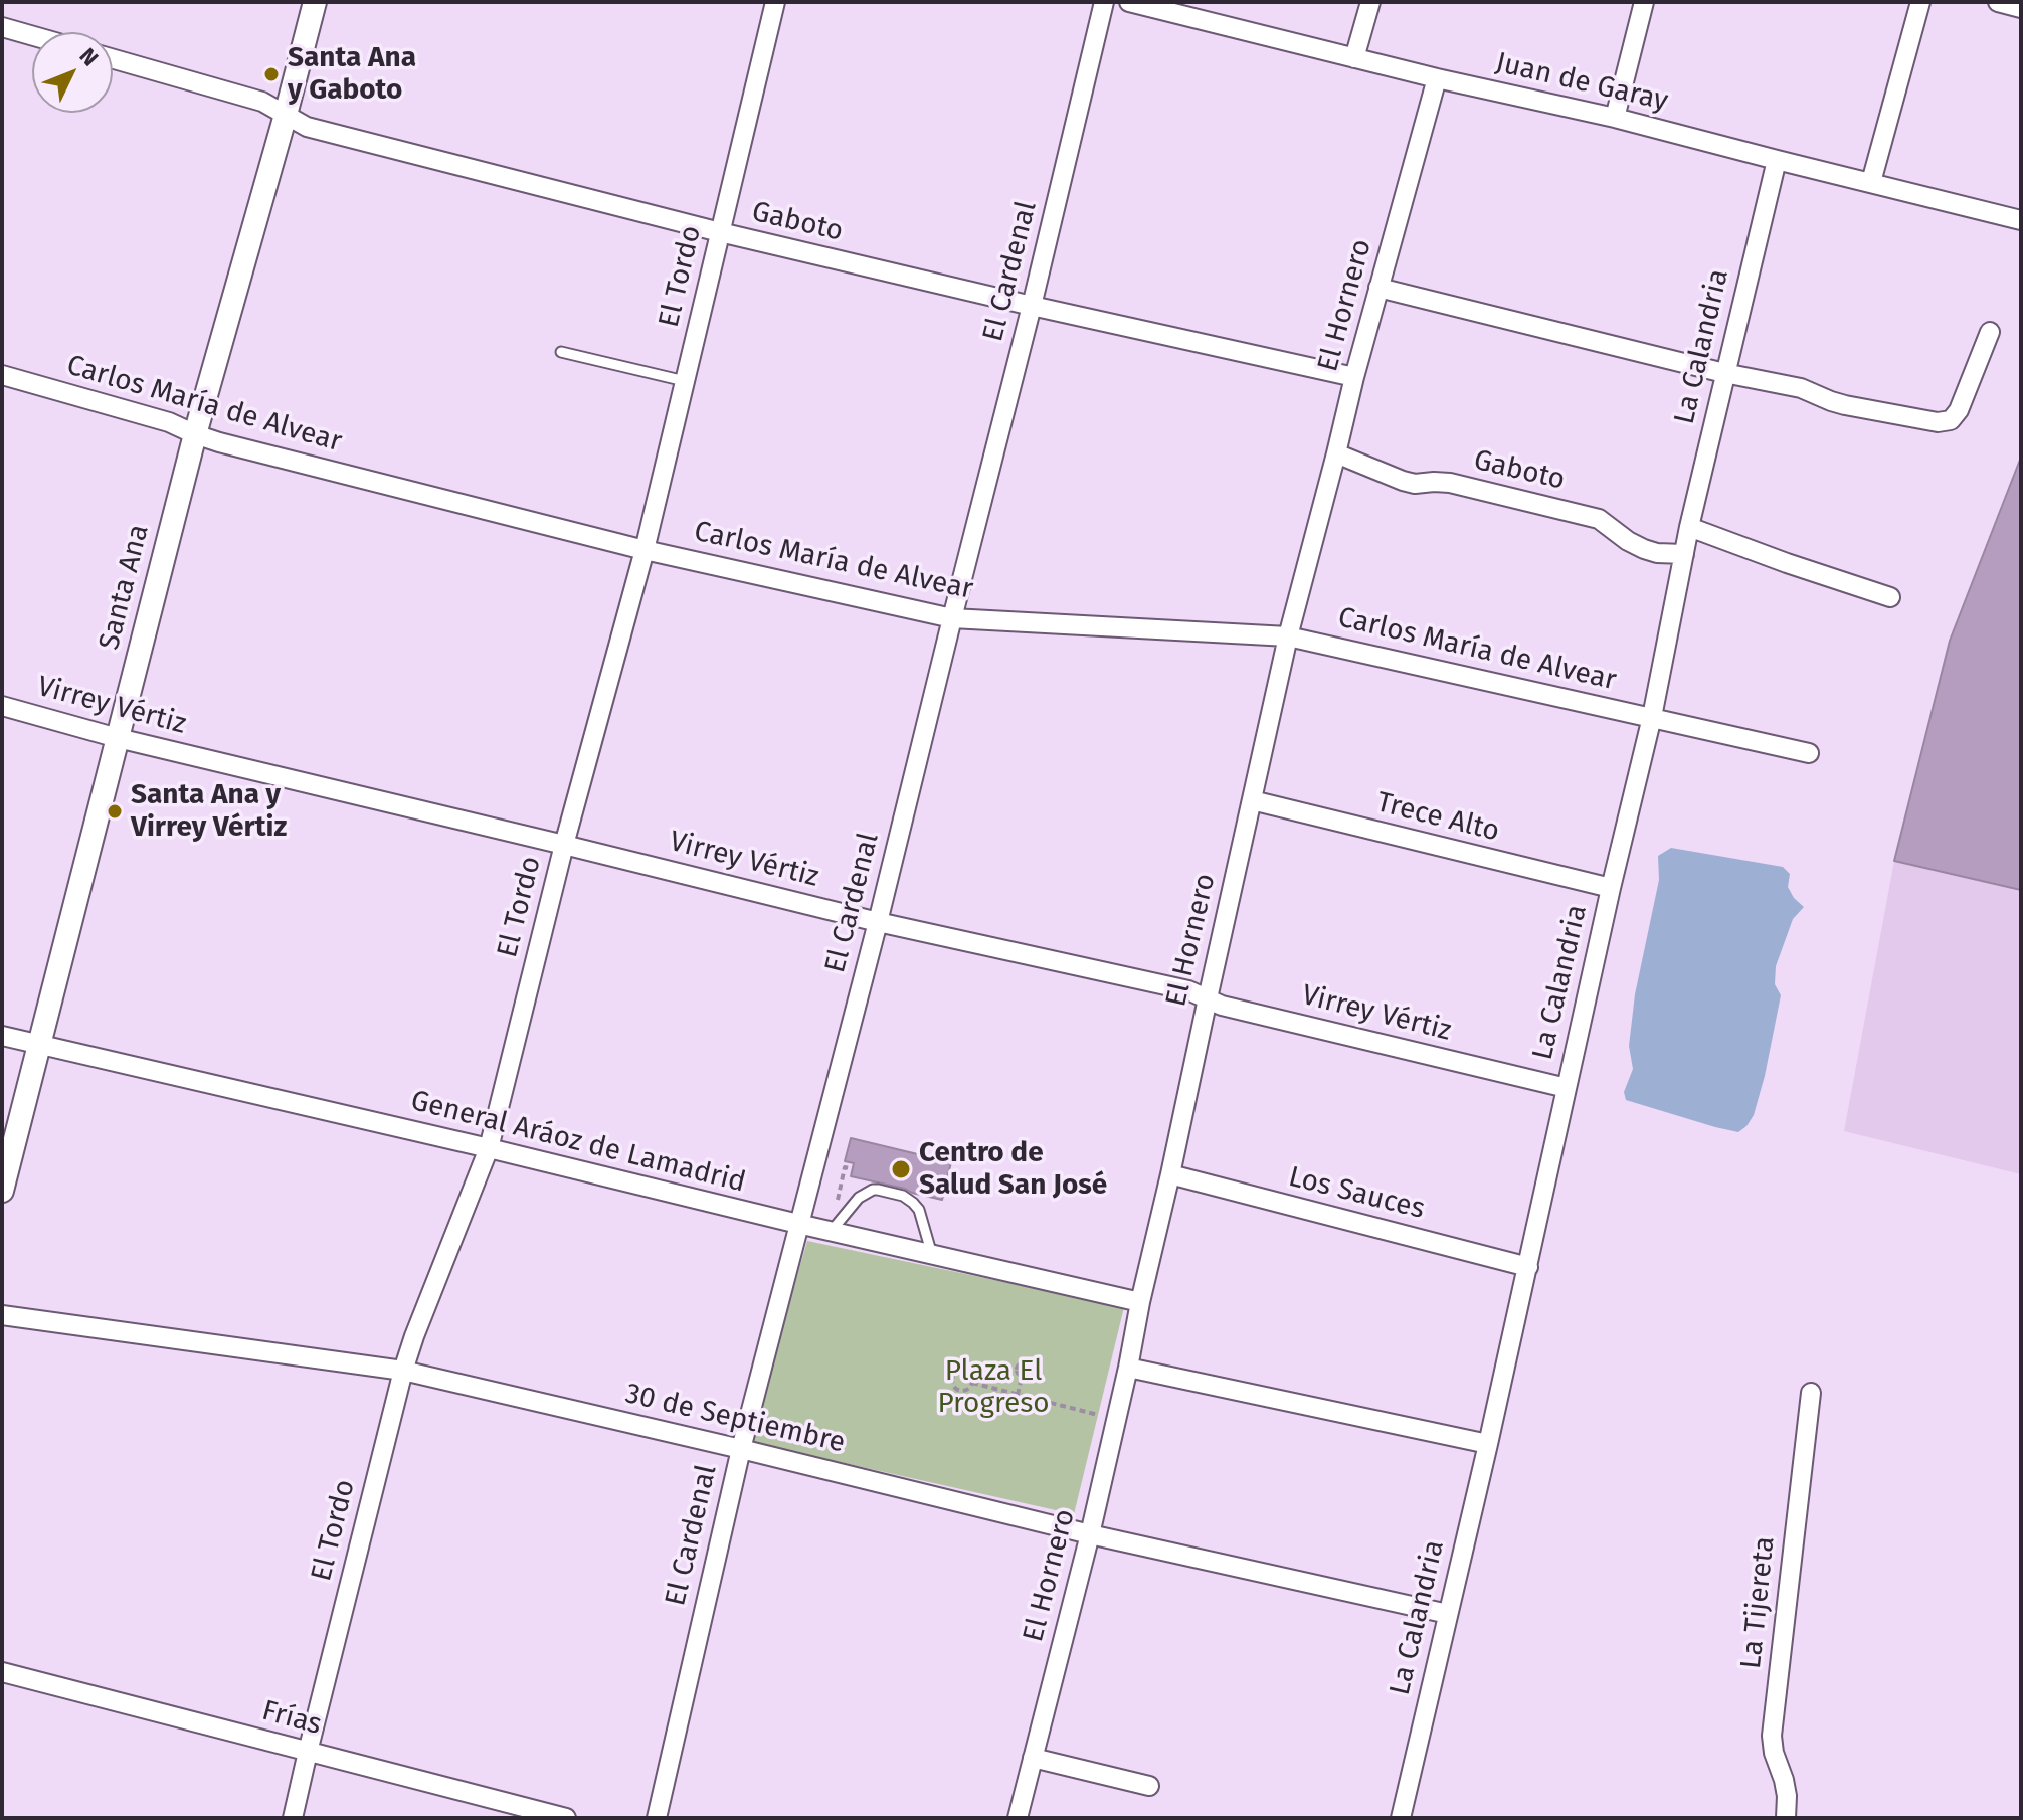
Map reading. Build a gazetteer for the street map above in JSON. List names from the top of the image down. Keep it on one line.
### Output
{"streets":{"street":["Juan de Garay","Gaboto","El Cardenal","El Tordo","El Hornero","La Calandria","Carlos María de Alvear","Santa Ana","Virrey Vértiz","Trece Alto","General Aráoz de Lamadrid","Los Sauces","30 de Septiembre","La Tijereta","Frías"]},"crossings":[["Juan de Garay","El Hornero"],["Juan de Garay","La Calandria"],["Gaboto","El Cardenal"],["Gaboto","El Tordo"],["Gaboto","El Hornero"],["Gaboto","La Calandria"],["Gaboto","Santa Ana"],["El Cardenal","Carlos María de Alvear"],["El Cardenal","Virrey Vértiz"],["El Cardenal","General Aráoz de Lamadrid"],["El Cardenal","30 de Septiembre"],["El Tordo","Carlos María de Alvear"],["El Tordo","Virrey Vértiz"],["El Tordo","General Aráoz de Lamadrid"],["El Tordo","30 de Septiembre"],["El Tordo","Frías"],["El Hornero","Carlos María de Alvear"],["El Hornero","Virrey Vértiz"],["El Hornero","Trece Alto"],["El Hornero","General Aráoz de Lamadrid"],["El Hornero","Los Sauces"],["El Hornero","30 de Septiembre"],["La Calandria","Carlos María de Alvear"],["La Calandria","Virrey Vértiz"],["La Calandria","Trece Alto"],["La Calandria","Los Sauces"],["La Calandria","30 de Septiembre"],["Carlos María de Alvear","Santa Ana"],["Santa Ana","Virrey Vértiz"],["Santa Ana","General Aráoz de Lamadrid"]],"parks":["Plaza El Progreso"],"places":["Santa Ana y Gaboto","Santa Ana y Virrey Vértiz","Centro de Salud San José"],"north":"top right"}
